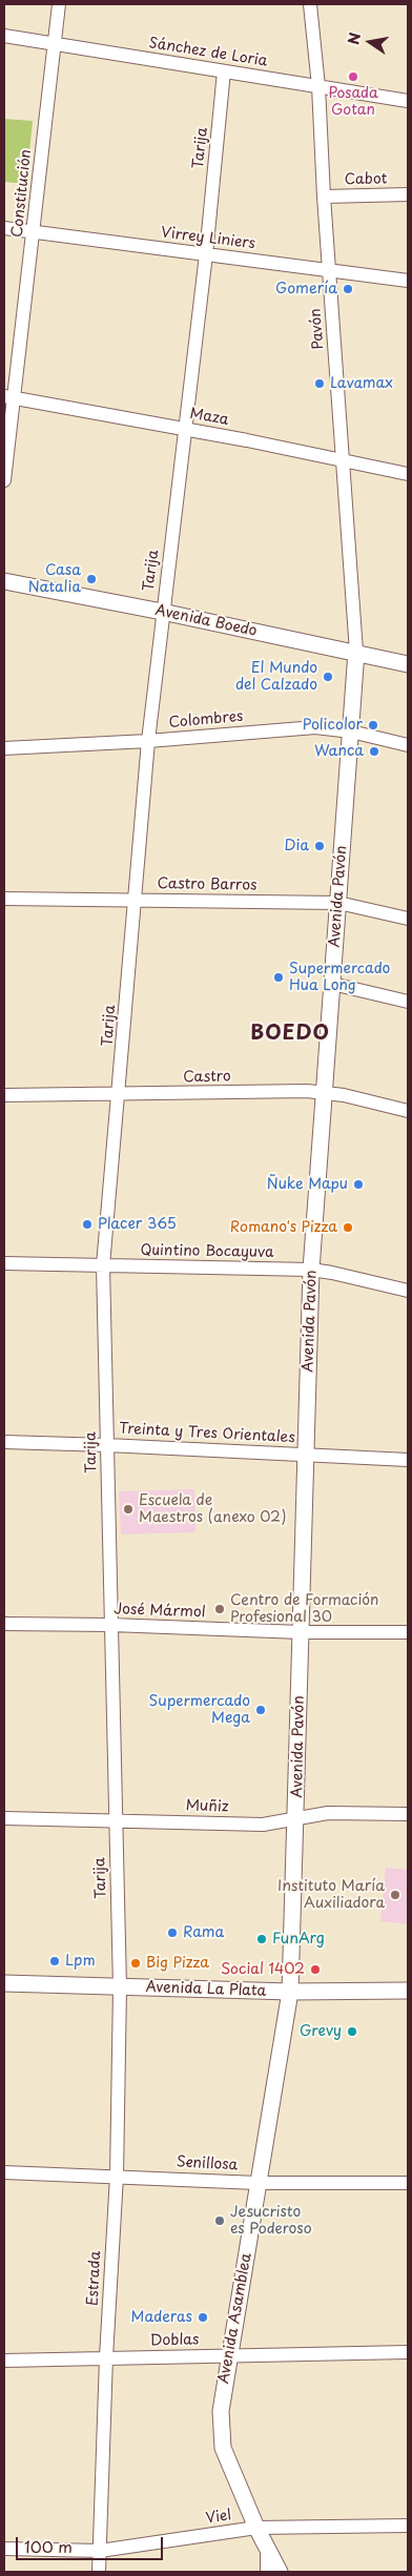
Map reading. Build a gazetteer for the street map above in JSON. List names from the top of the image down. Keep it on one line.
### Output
{"streets":{"main road":["Avenida Boedo","Avenida Pavón","Avenida La Plata","Avenida Asamblea"],"street":["Sánchez de Loria","Tarija","Cabot","Constitución","Virrey Liniers","Pavón","Maza","Colombres","Castro Barros","Castro","Quintino Bocayuva","Treinta y Tres Orientales","José Mármol","Muñiz","Senillosa","Estrada","Doblas","Viel"]},"crossings":[["Sánchez de Loria","Tarija"],["Sánchez de Loria","Constitución"],["Sánchez de Loria","Pavón"],["Tarija","Virrey Liniers"],["Tarija","Maza"],["Tarija","Avenida Boedo"],["Tarija","Colombres"],["Tarija","Castro Barros"],["Tarija","Castro"],["Tarija","Quintino Bocayuva"],["Tarija","Treinta y Tres Orientales"],["Tarija","José Mármol"],["Tarija","Muñiz"],["Tarija","Avenida La Plata"],["Tarija","Estrada"],["Cabot","Pavón"],["Constitución","Virrey Liniers"],["Constitución","Maza"],["Virrey Liniers","Pavón"],["Pavón","Maza"],["Pavón","Avenida Boedo"],["Pavón","Avenida Pavón"],["Avenida Boedo","Avenida Pavón"],["Colombres","Avenida Pavón"],["Castro Barros","Avenida Pavón"],["Avenida Pavón","Castro"],["Avenida Pavón","Quintino Bocayuva"],["Avenida Pavón","Treinta y Tres Orientales"],["Avenida Pavón","José Mármol"],["Avenida Pavón","Muñiz"],["Avenida Pavón","Avenida La Plata"],["Avenida Pavón","Avenida Asamblea"],["Avenida La Plata","Estrada"],["Avenida La Plata","Avenida Asamblea"],["Senillosa","Estrada"],["Senillosa","Avenida Asamblea"],["Estrada","Doblas"],["Estrada","Viel"],["Avenida Asamblea","Doblas"],["Avenida Asamblea","Viel"]],"districts":["BOEDO"],"places":["Posada Gotan","Gomería","Lavamax","Casa Natalia","El Mundo del Calzado","Policolor","Wanca","Dia","Supermercado Hua Long","Ñuke Mapu","Placer 365","Romano's Pizza","Escuela de Maestros (anexo 02)","Centro de Formación Profesional 30","Supermercado Mega","Instituto María Auxiliadora","Rama","FunArg","Lpm","Big Pizza","Social 1402","Grevy","Jesucristo es Poderoso","Maderas"],"scale_bar":"100 m","north":"left"}
